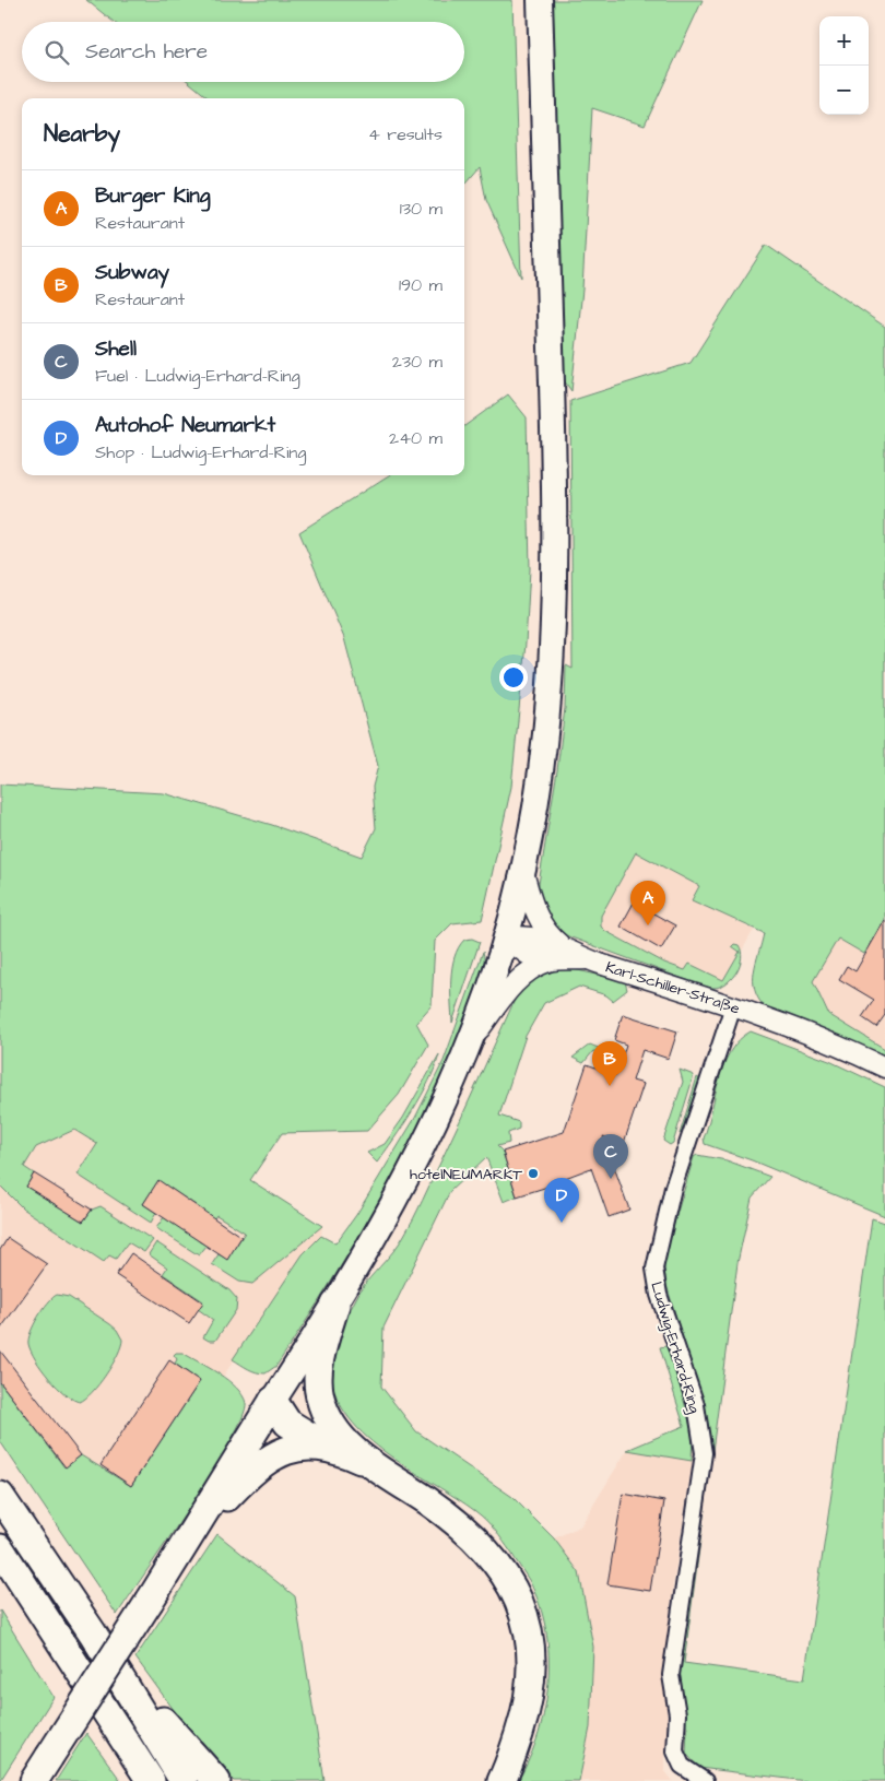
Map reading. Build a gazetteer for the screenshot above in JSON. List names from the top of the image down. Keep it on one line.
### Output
{"streets":{"street":["Karl-Schiller-Straße","Ludwig-Erhard-Ring"]},"crossings":[["Karl-Schiller-Straße","Ludwig-Erhard-Ring"]],"places":["hotelNEUMARKT"],"page":{"map_buttons":["+","−"],"search":"Search here","heading":["Nearby","4 results"],"list":[{"mark":"A","name":"Burger King","note":"Restaurant","value":"130 m"},{"mark":"B","name":"Subway","note":"Restaurant","value":"190 m"},{"mark":"C","name":"Shell","note":"Fuel · Ludwig-Erhard-Ring","value":"230 m"},{"mark":"D","name":"Autohof Neumarkt","note":"Shop · Ludwig-Erhard-Ring","value":"240 m"}],"pins":["A","B","C","D"]}}
